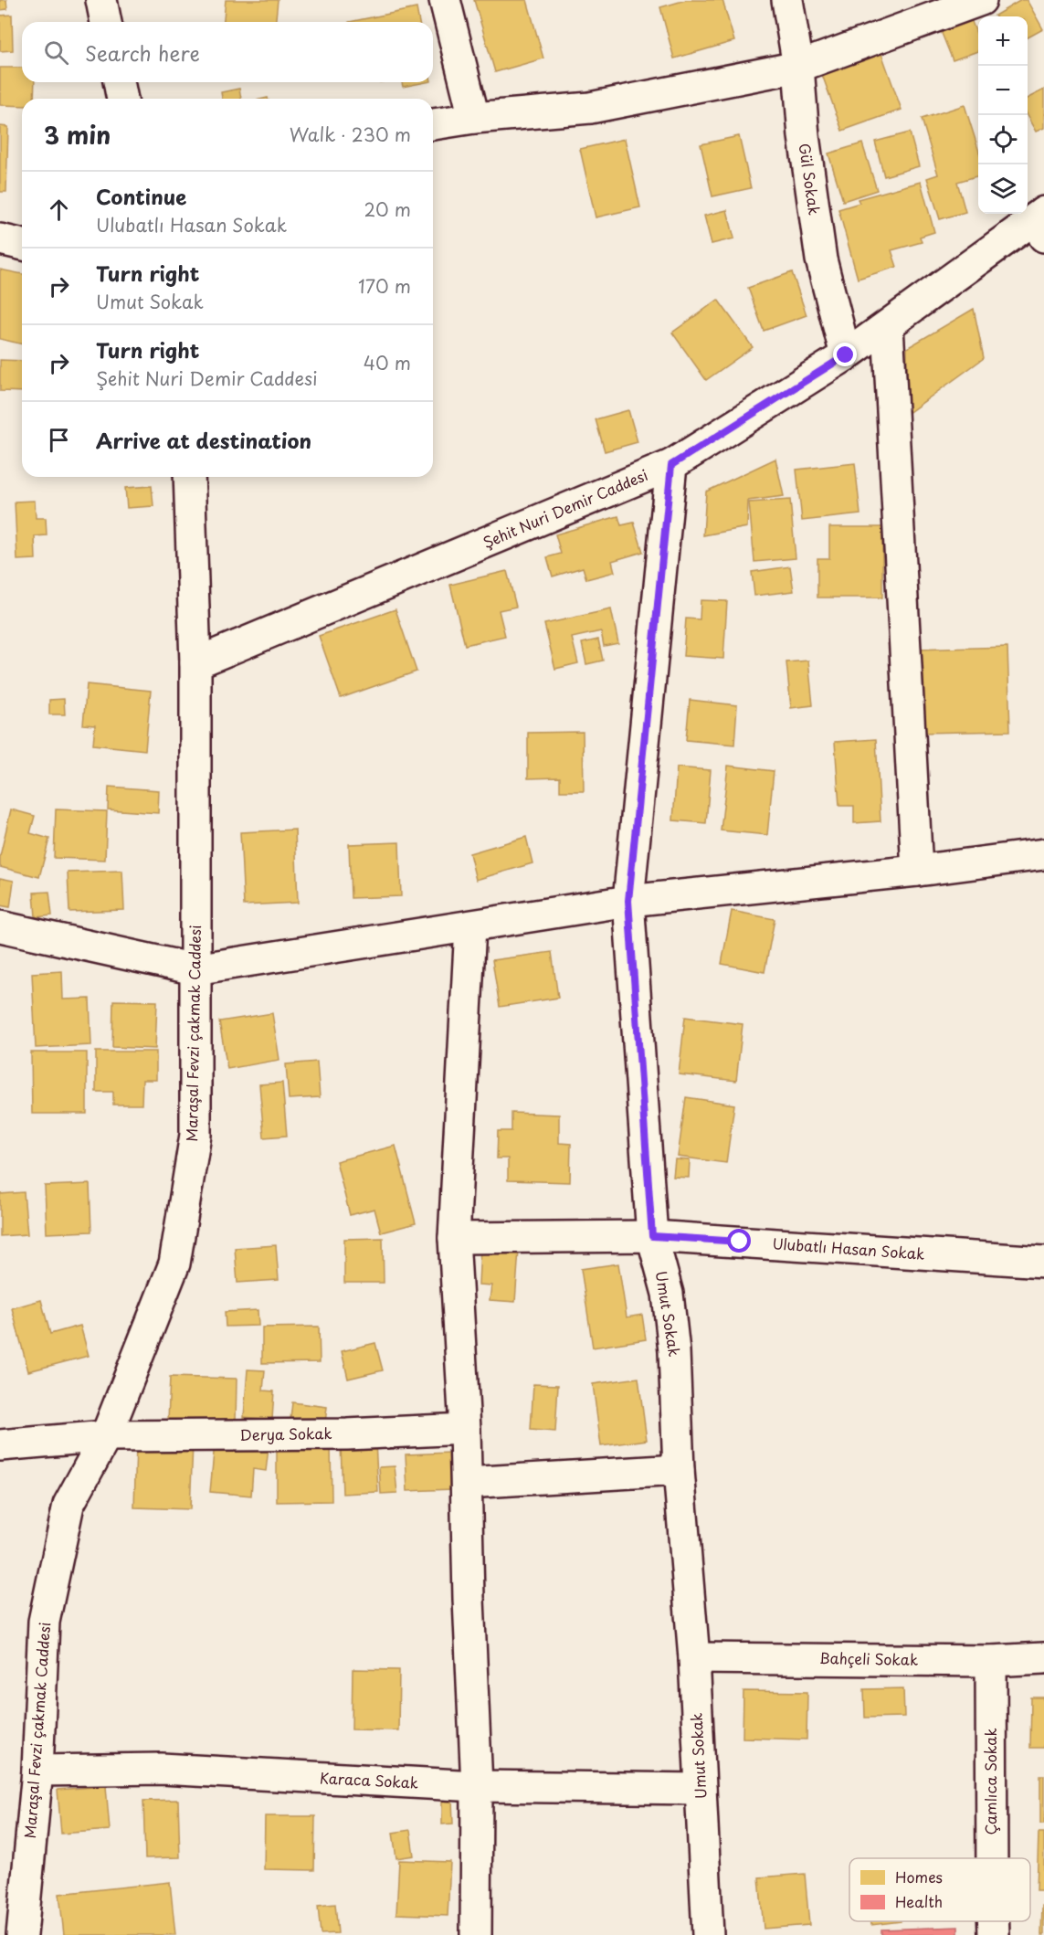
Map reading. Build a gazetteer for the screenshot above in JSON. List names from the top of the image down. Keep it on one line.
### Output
{"streets":{"street":["Gül Sokak","Şehit Nuri Demir Caddesi","Maraşal Fevzi çakmak Caddesi","Ulubatlı Hasan Sokak","Umut Sokak","Derya Sokak","Bahçeli Sokak","Karaca Sokak","Çamlıca Sokak"]},"crossings":[["Gül Sokak","Şehit Nuri Demir Caddesi"],["Şehit Nuri Demir Caddesi","Maraşal Fevzi çakmak Caddesi"],["Şehit Nuri Demir Caddesi","Umut Sokak"],["Maraşal Fevzi çakmak Caddesi","Derya Sokak"],["Maraşal Fevzi çakmak Caddesi","Karaca Sokak"],["Ulubatlı Hasan Sokak","Umut Sokak"],["Umut Sokak","Bahçeli Sokak"],["Umut Sokak","Karaca Sokak"],["Bahçeli Sokak","Çamlıca Sokak"]],"legend":["Homes","Health"],"page":{"map_buttons":["+","−"],"search":"Search here","heading":["3 min","Walk · 230 m"],"list":[["Continue","Ulubatlı Hasan Sokak","20 m"],["Turn right","Umut Sokak","170 m"],["Turn right","Şehit Nuri Demir Caddesi","40 m"],"Arrive at destination"]}}
